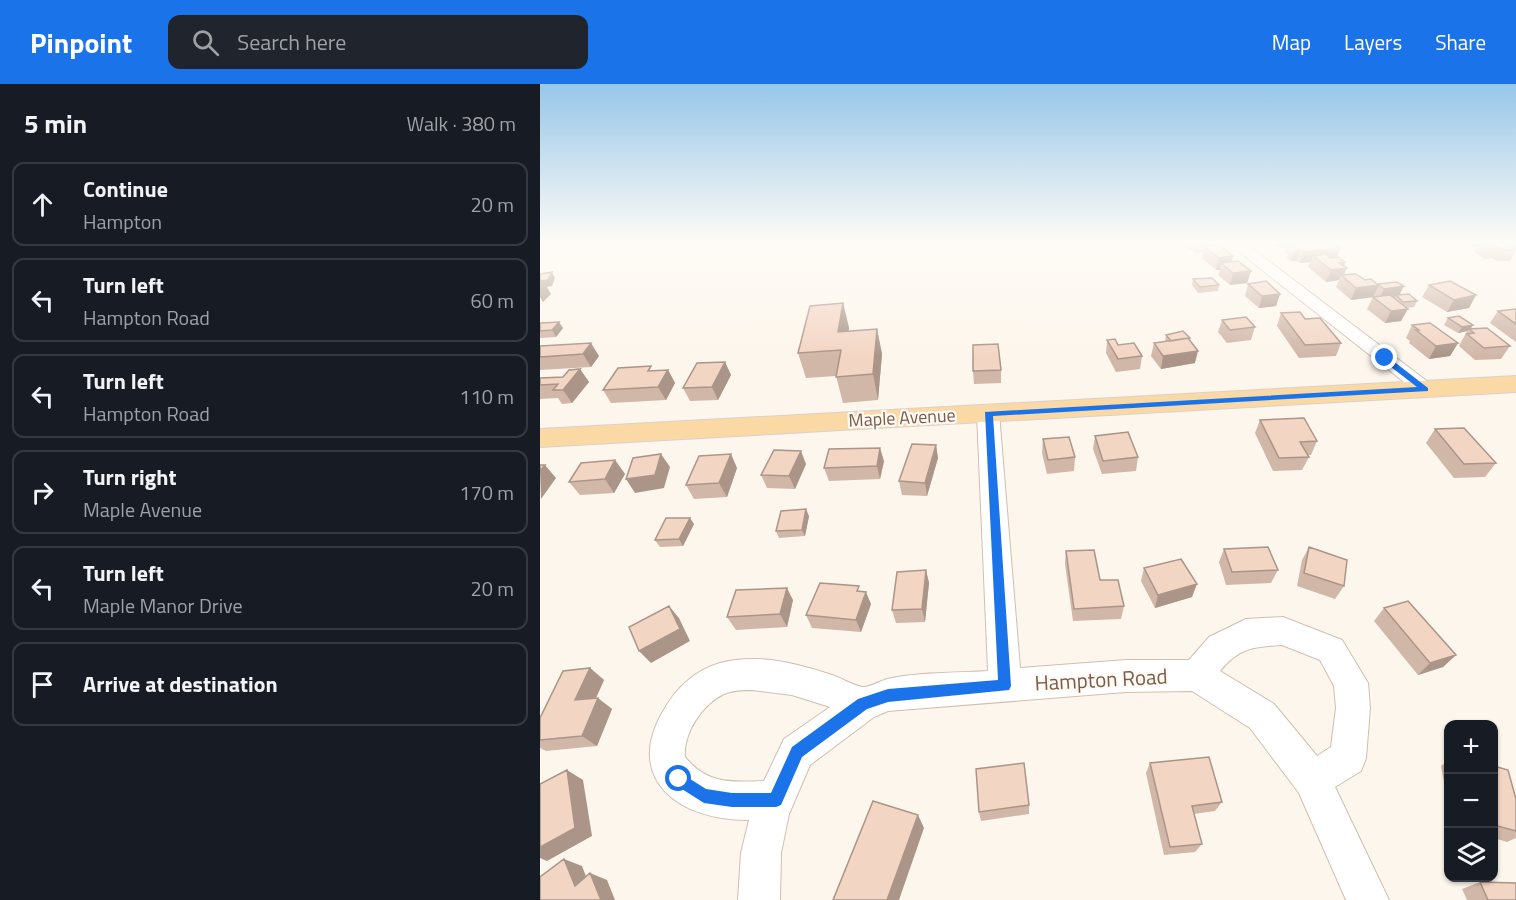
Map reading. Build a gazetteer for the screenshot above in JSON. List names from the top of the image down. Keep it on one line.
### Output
{"streets":{"main road":["Maple Avenue"],"street":["Hampton Road"]},"page":{"header":"Pinpoint","search":"Search here","nav":["Map","Layers","Share"],"heading":["5 min","Walk · 380 m"],"list":[["Continue","Hampton","20 m"],["Turn left","Hampton Road","60 m"],["Turn left","Hampton Road","110 m"],["Turn right","Maple Avenue","170 m"],["Turn left","Maple Manor Drive","20 m"],"Arrive at destination"],"map_buttons":["+","−"]}}
